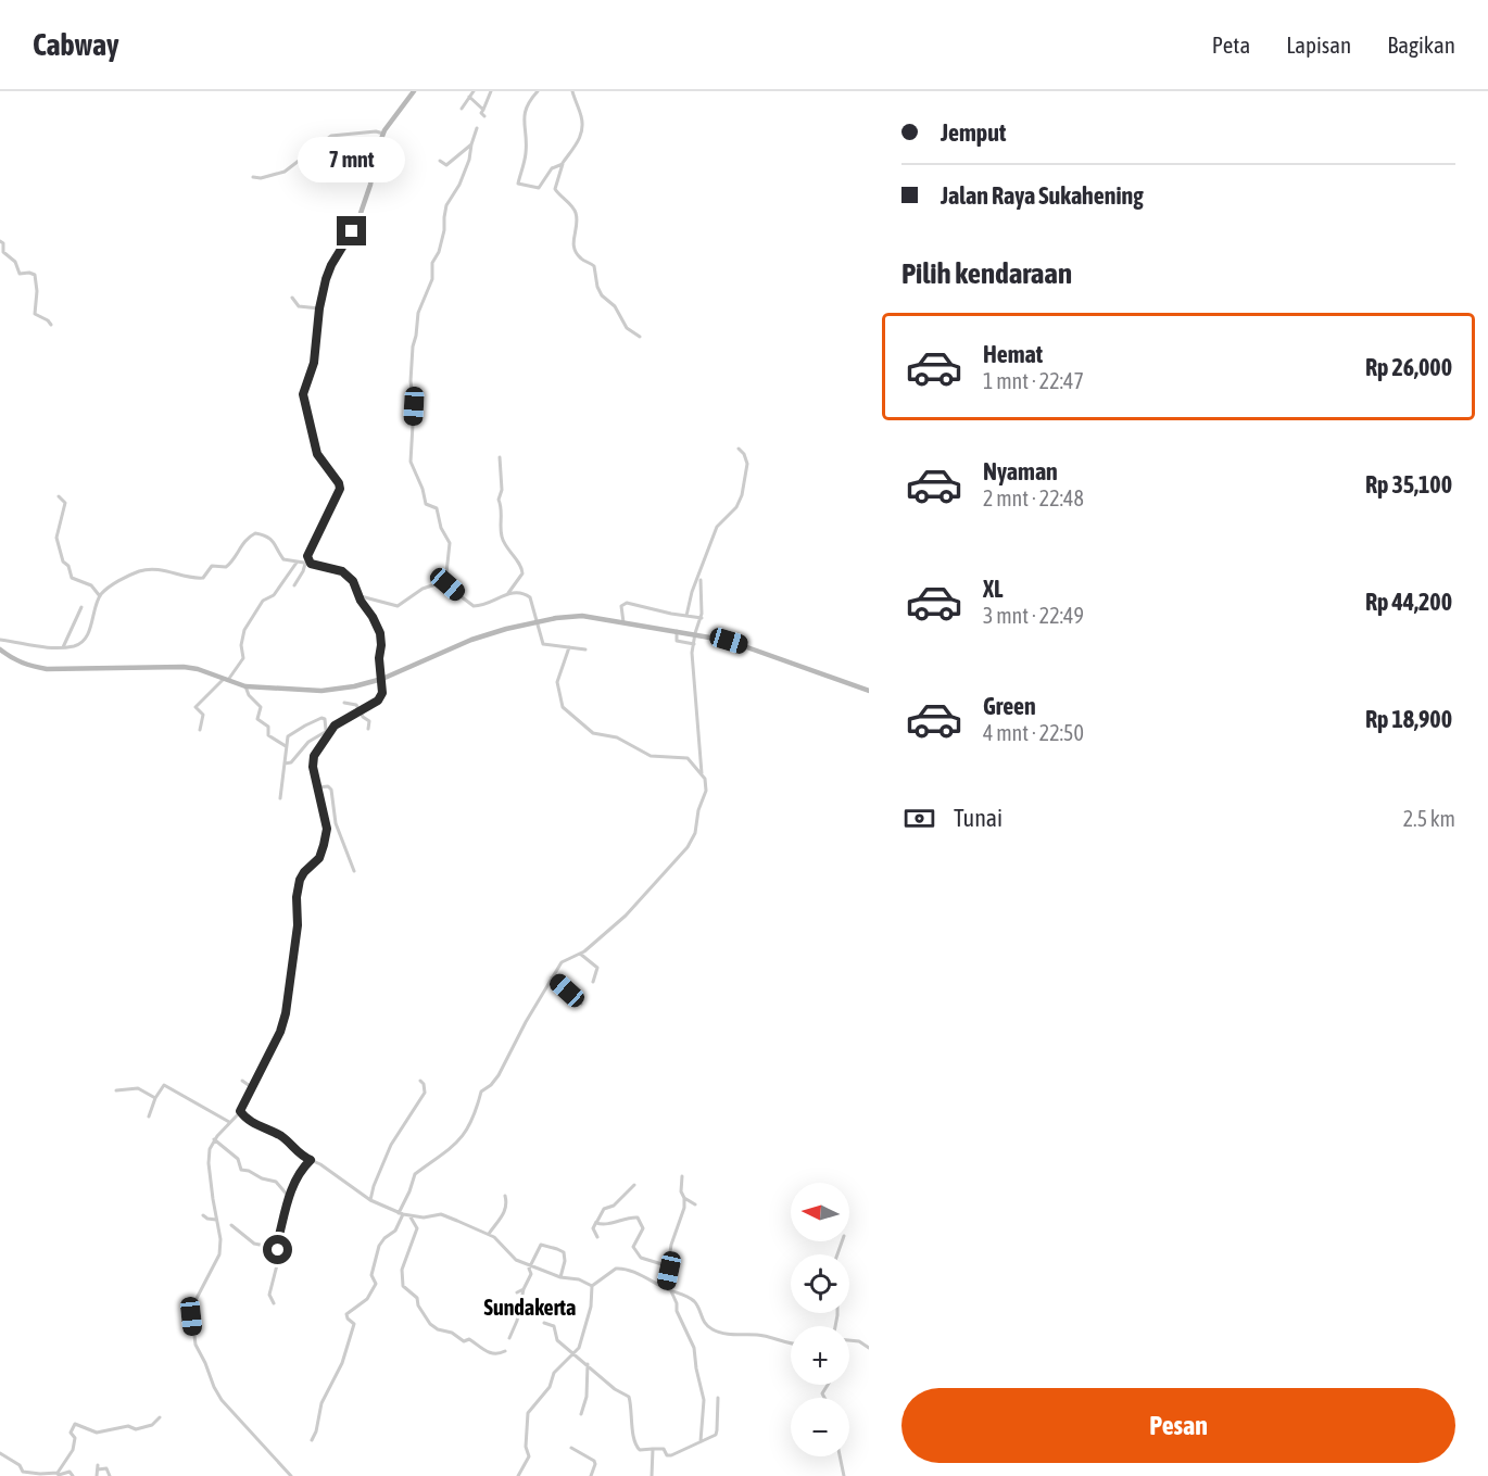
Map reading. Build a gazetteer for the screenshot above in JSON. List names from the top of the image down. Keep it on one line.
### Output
{"districts":["Sundakerta"],"north":"left","page":{"header":"Cabway","nav":["Peta","Lapisan","Bagikan"],"banner":["Jemput","Jalan Raya Sukahening"],"bubble":"7 mnt","heading":"Pilih kendaraan","list":[{"name":"Hemat","note":"1 mnt · 22:47","value":"Rp 26,000"},{"name":"Nyaman","note":"2 mnt · 22:48","value":"Rp 35,100"},{"name":"XL","note":"3 mnt · 22:49","value":"Rp 44,200"},{"name":"Green","note":"4 mnt · 22:50","value":"Rp 18,900"}],"pay":["Tunai","2.5 km"],"map_buttons":["+","−"],"buttons":"Pesan"}}
